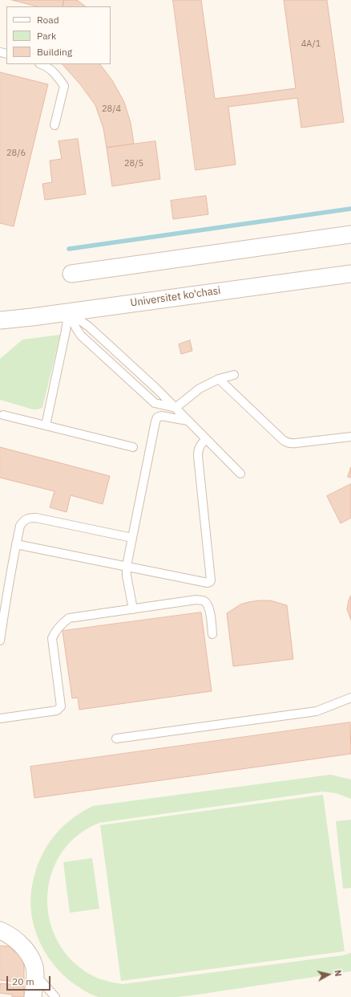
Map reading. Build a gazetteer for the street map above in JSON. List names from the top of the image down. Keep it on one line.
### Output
{"streets":{"street":["Universitet ko'chasi"]},"house_numbers":["4A/1","28/4","28/6","28/5"],"legend":["Road","Park","Building"],"scale_bar":"20 m","north":"right"}
